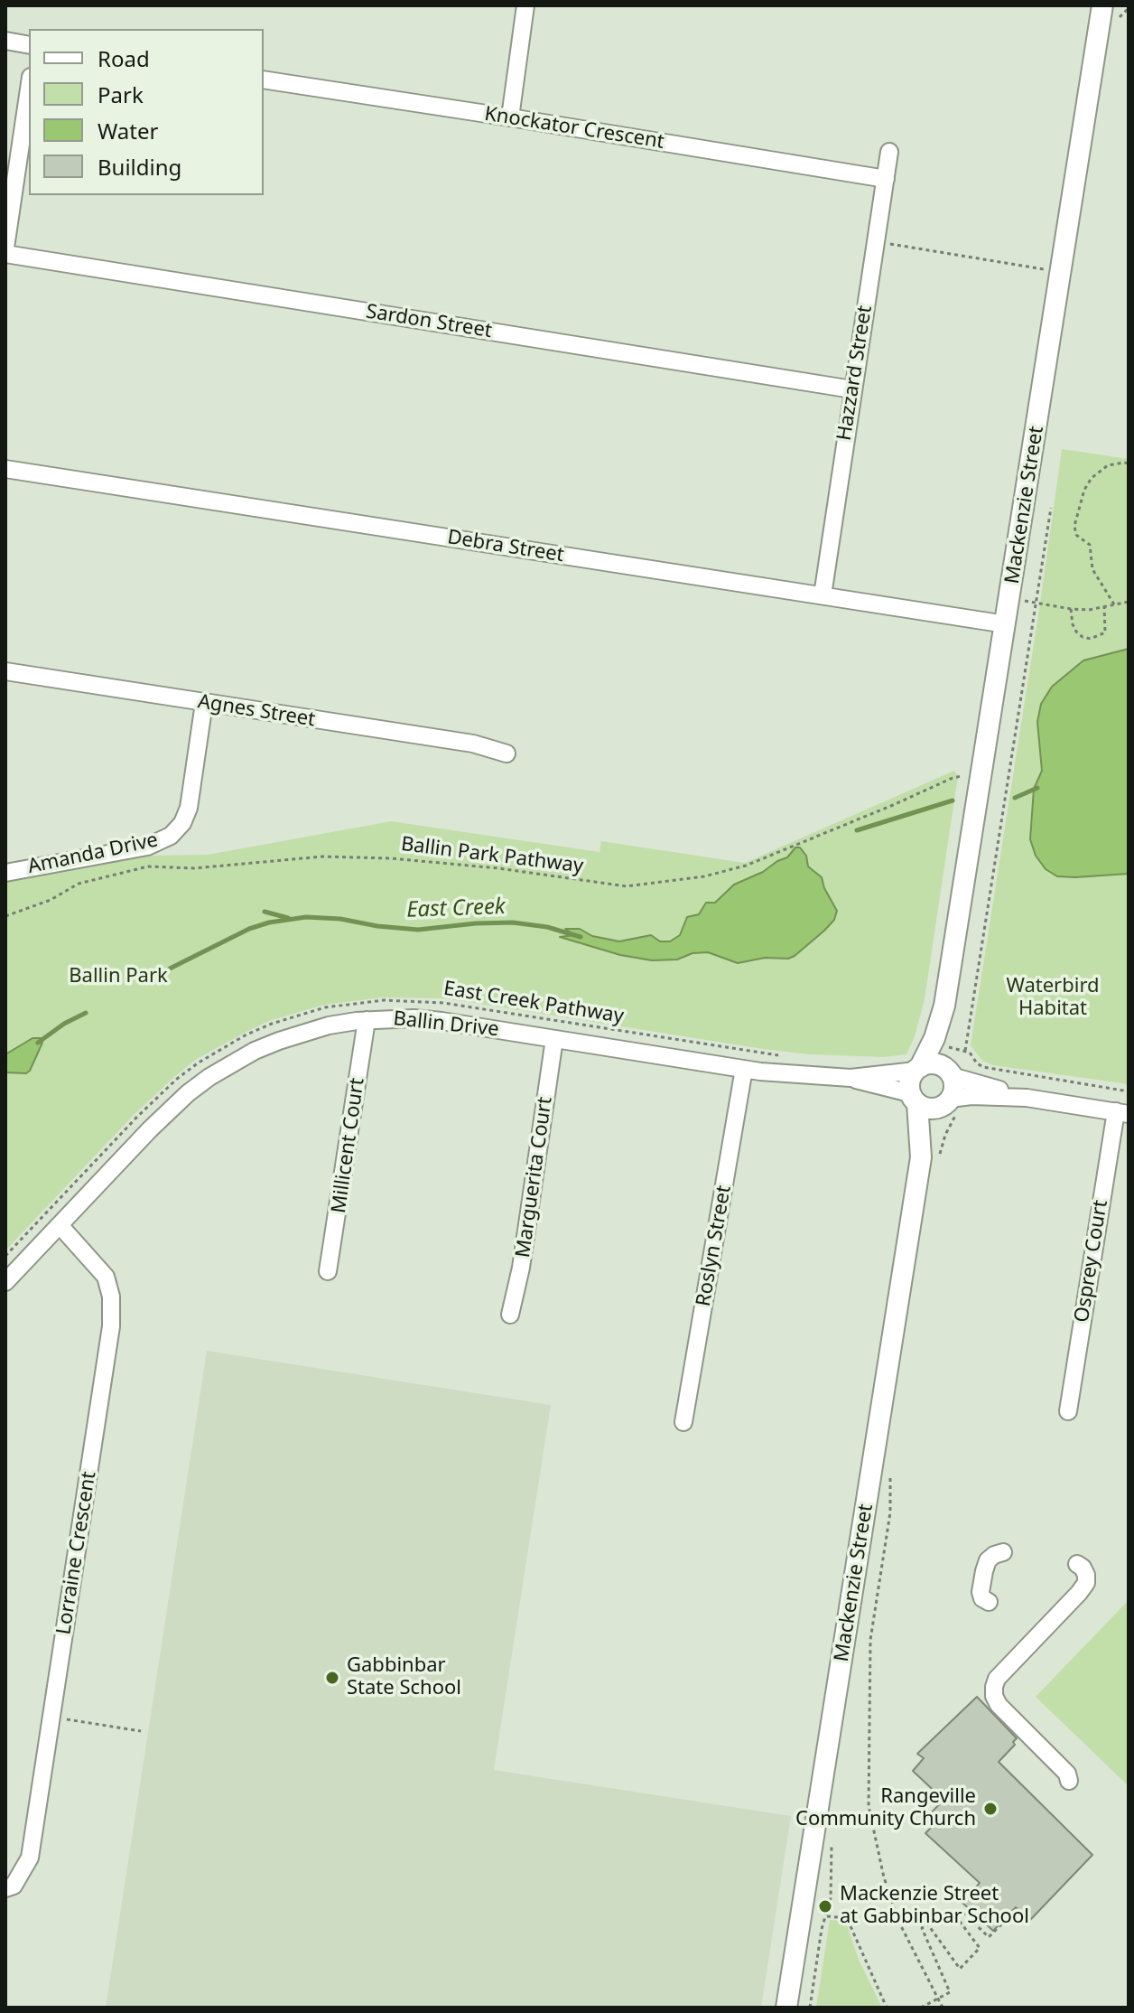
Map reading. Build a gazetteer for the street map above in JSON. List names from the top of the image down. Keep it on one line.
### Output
{"streets":{"main road":["Mackenzie Street"],"street":["Knockator Crescent","Sardon Street","Hazzard Street","Debra Street","Agnes Street","Amanda Drive","Ballin Drive","Millicent Court","Marguerita Court","Roslyn Street","Osprey Court","Lorraine Crescent"],"path":["Ballin Park Pathway","East Creek Pathway"]},"crossings":[["Knockator Crescent","Hazzard Street"],["Sardon Street","Hazzard Street"],["Hazzard Street","Debra Street"],["Mackenzie Street","Debra Street"],["Mackenzie Street","Ballin Drive"],["Agnes Street","Amanda Drive"],["Ballin Drive","Millicent Court"],["Ballin Drive","Marguerita Court"],["Ballin Drive","Roslyn Street"],["Ballin Drive","Lorraine Crescent"]],"water":["East Creek"],"parks":["Ballin Park","Waterbird Habitat"],"places":["Gabbinbar State School","Rangeville Community Church","Mackenzie Street at Gabbinbar School"],"legend":["Road","Park","Water","Building"]}
